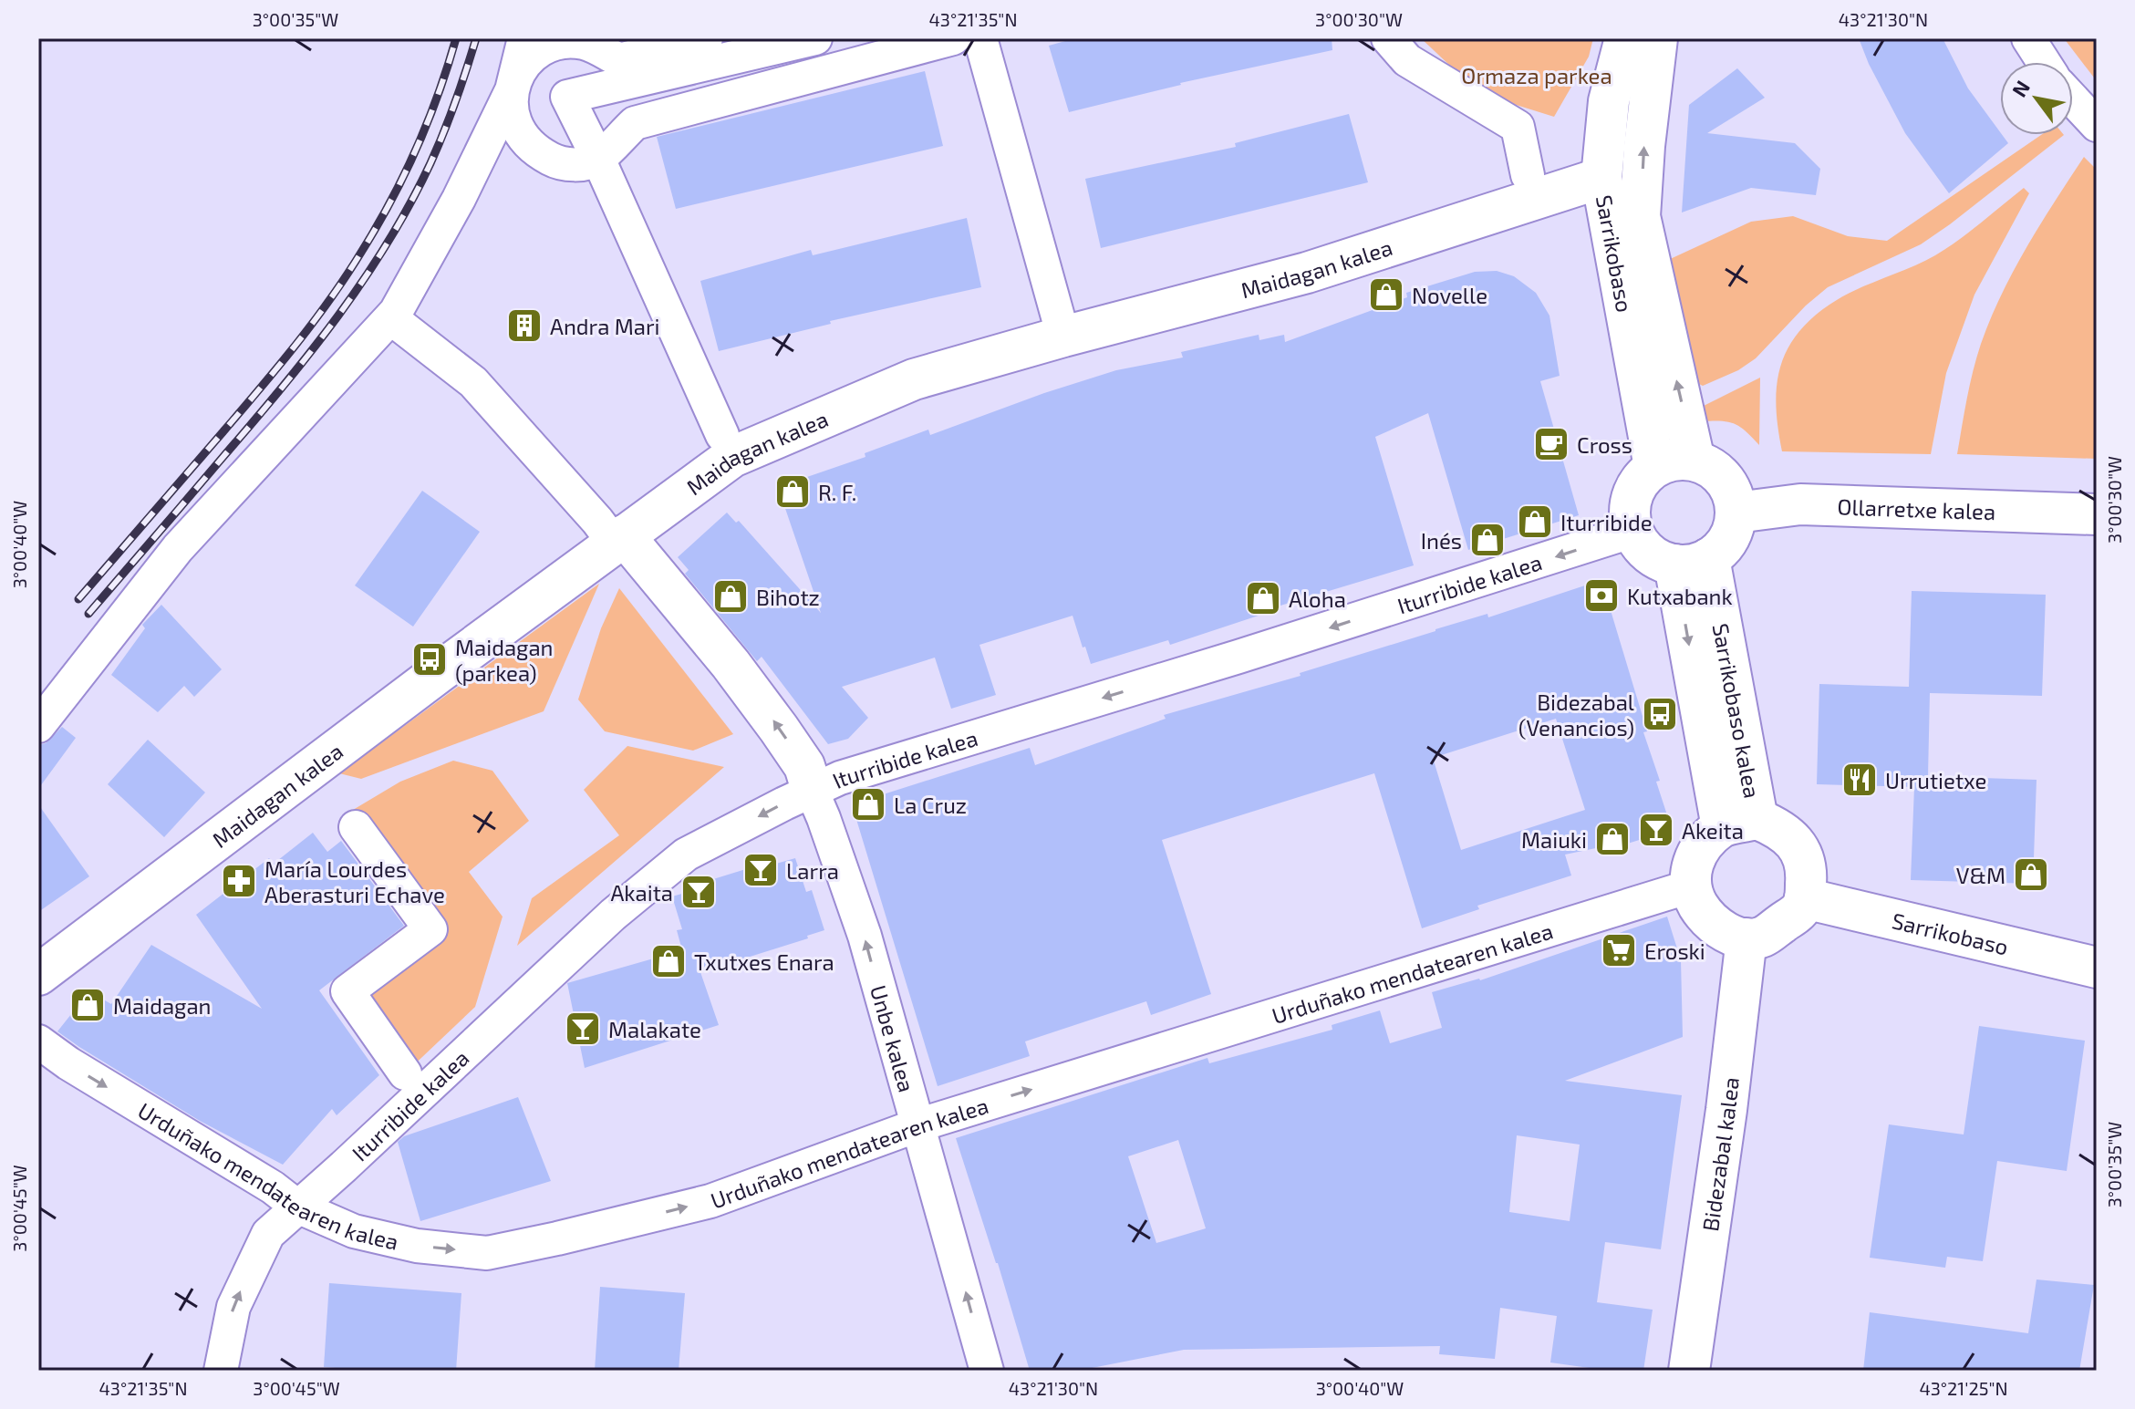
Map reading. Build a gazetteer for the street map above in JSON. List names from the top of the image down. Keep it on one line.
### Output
{"streets":{"street":["Sarrikobaso","Maidagan kalea","Ollarretxe kalea","Iturribide kalea","Sarrikobaso kalea","Urduñako mendatearen kalea","Unbe kalea","Bidezabal kalea"]},"crossings":[["Sarrikobaso","Maidagan kalea"],["Sarrikobaso","Ollarretxe kalea"],["Sarrikobaso","Iturribide kalea"],["Sarrikobaso","Sarrikobaso kalea"],["Sarrikobaso","Urduñako mendatearen kalea"],["Sarrikobaso","Bidezabal kalea"],["Ollarretxe kalea","Iturribide kalea"],["Ollarretxe kalea","Sarrikobaso kalea"],["Iturribide kalea","Sarrikobaso kalea"],["Iturribide kalea","Urduñako mendatearen kalea"],["Iturribide kalea","Unbe kalea"],["Sarrikobaso kalea","Urduñako mendatearen kalea"],["Sarrikobaso kalea","Bidezabal kalea"],["Urduñako mendatearen kalea","Unbe kalea"],["Urduñako mendatearen kalea","Bidezabal kalea"]],"one_way":["Urduñako mendatearen kalea","Unbe kalea"],"parks":["Ormaza parkea"],"places":{"shop":["Novelle","R. F.","Iturribide","Inés","Bihotz","Aloha","La Cruz","Maiuki","V&M","Txutxes Enara","Maidagan"],"building":["Andra Mari"],"cafe":["Cross"],"bank":["Kutxabank"],"bus stop":["Maidagan (parkea)","Bidezabal (Venancios)"],"restaurant":["Urrutietxe"],"bar":["Akeita","Larra","Akaita","Malakate"],"pharmacy":["María Lourdes Aberasturi Echave"],"supermarket":["Eroski"]},"north":"top left","coordinates":["3°00'35\"W","43°21'35\"N","3°00'30\"W","43°21'30\"N","3°00'40\"W","3°00'45\"W","43°21'25\"N"]}
